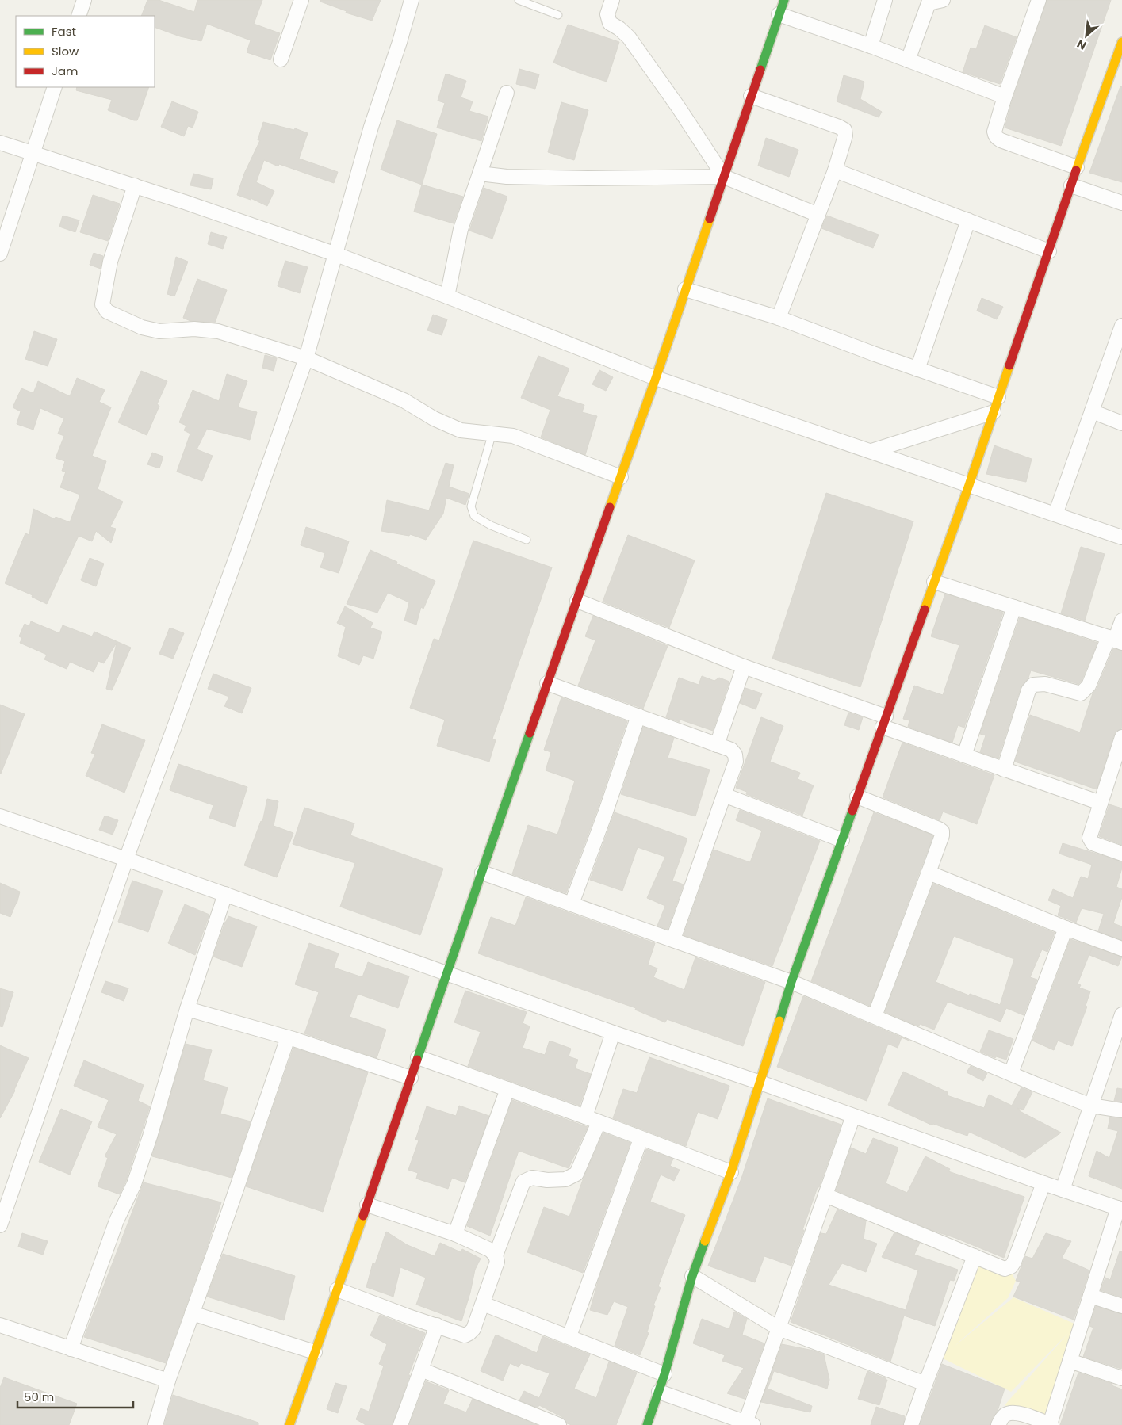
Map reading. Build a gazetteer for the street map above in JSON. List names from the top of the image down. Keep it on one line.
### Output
{"legend":["Fast","Slow","Jam"],"scale_bar":"50 m","north":"bottom left"}
